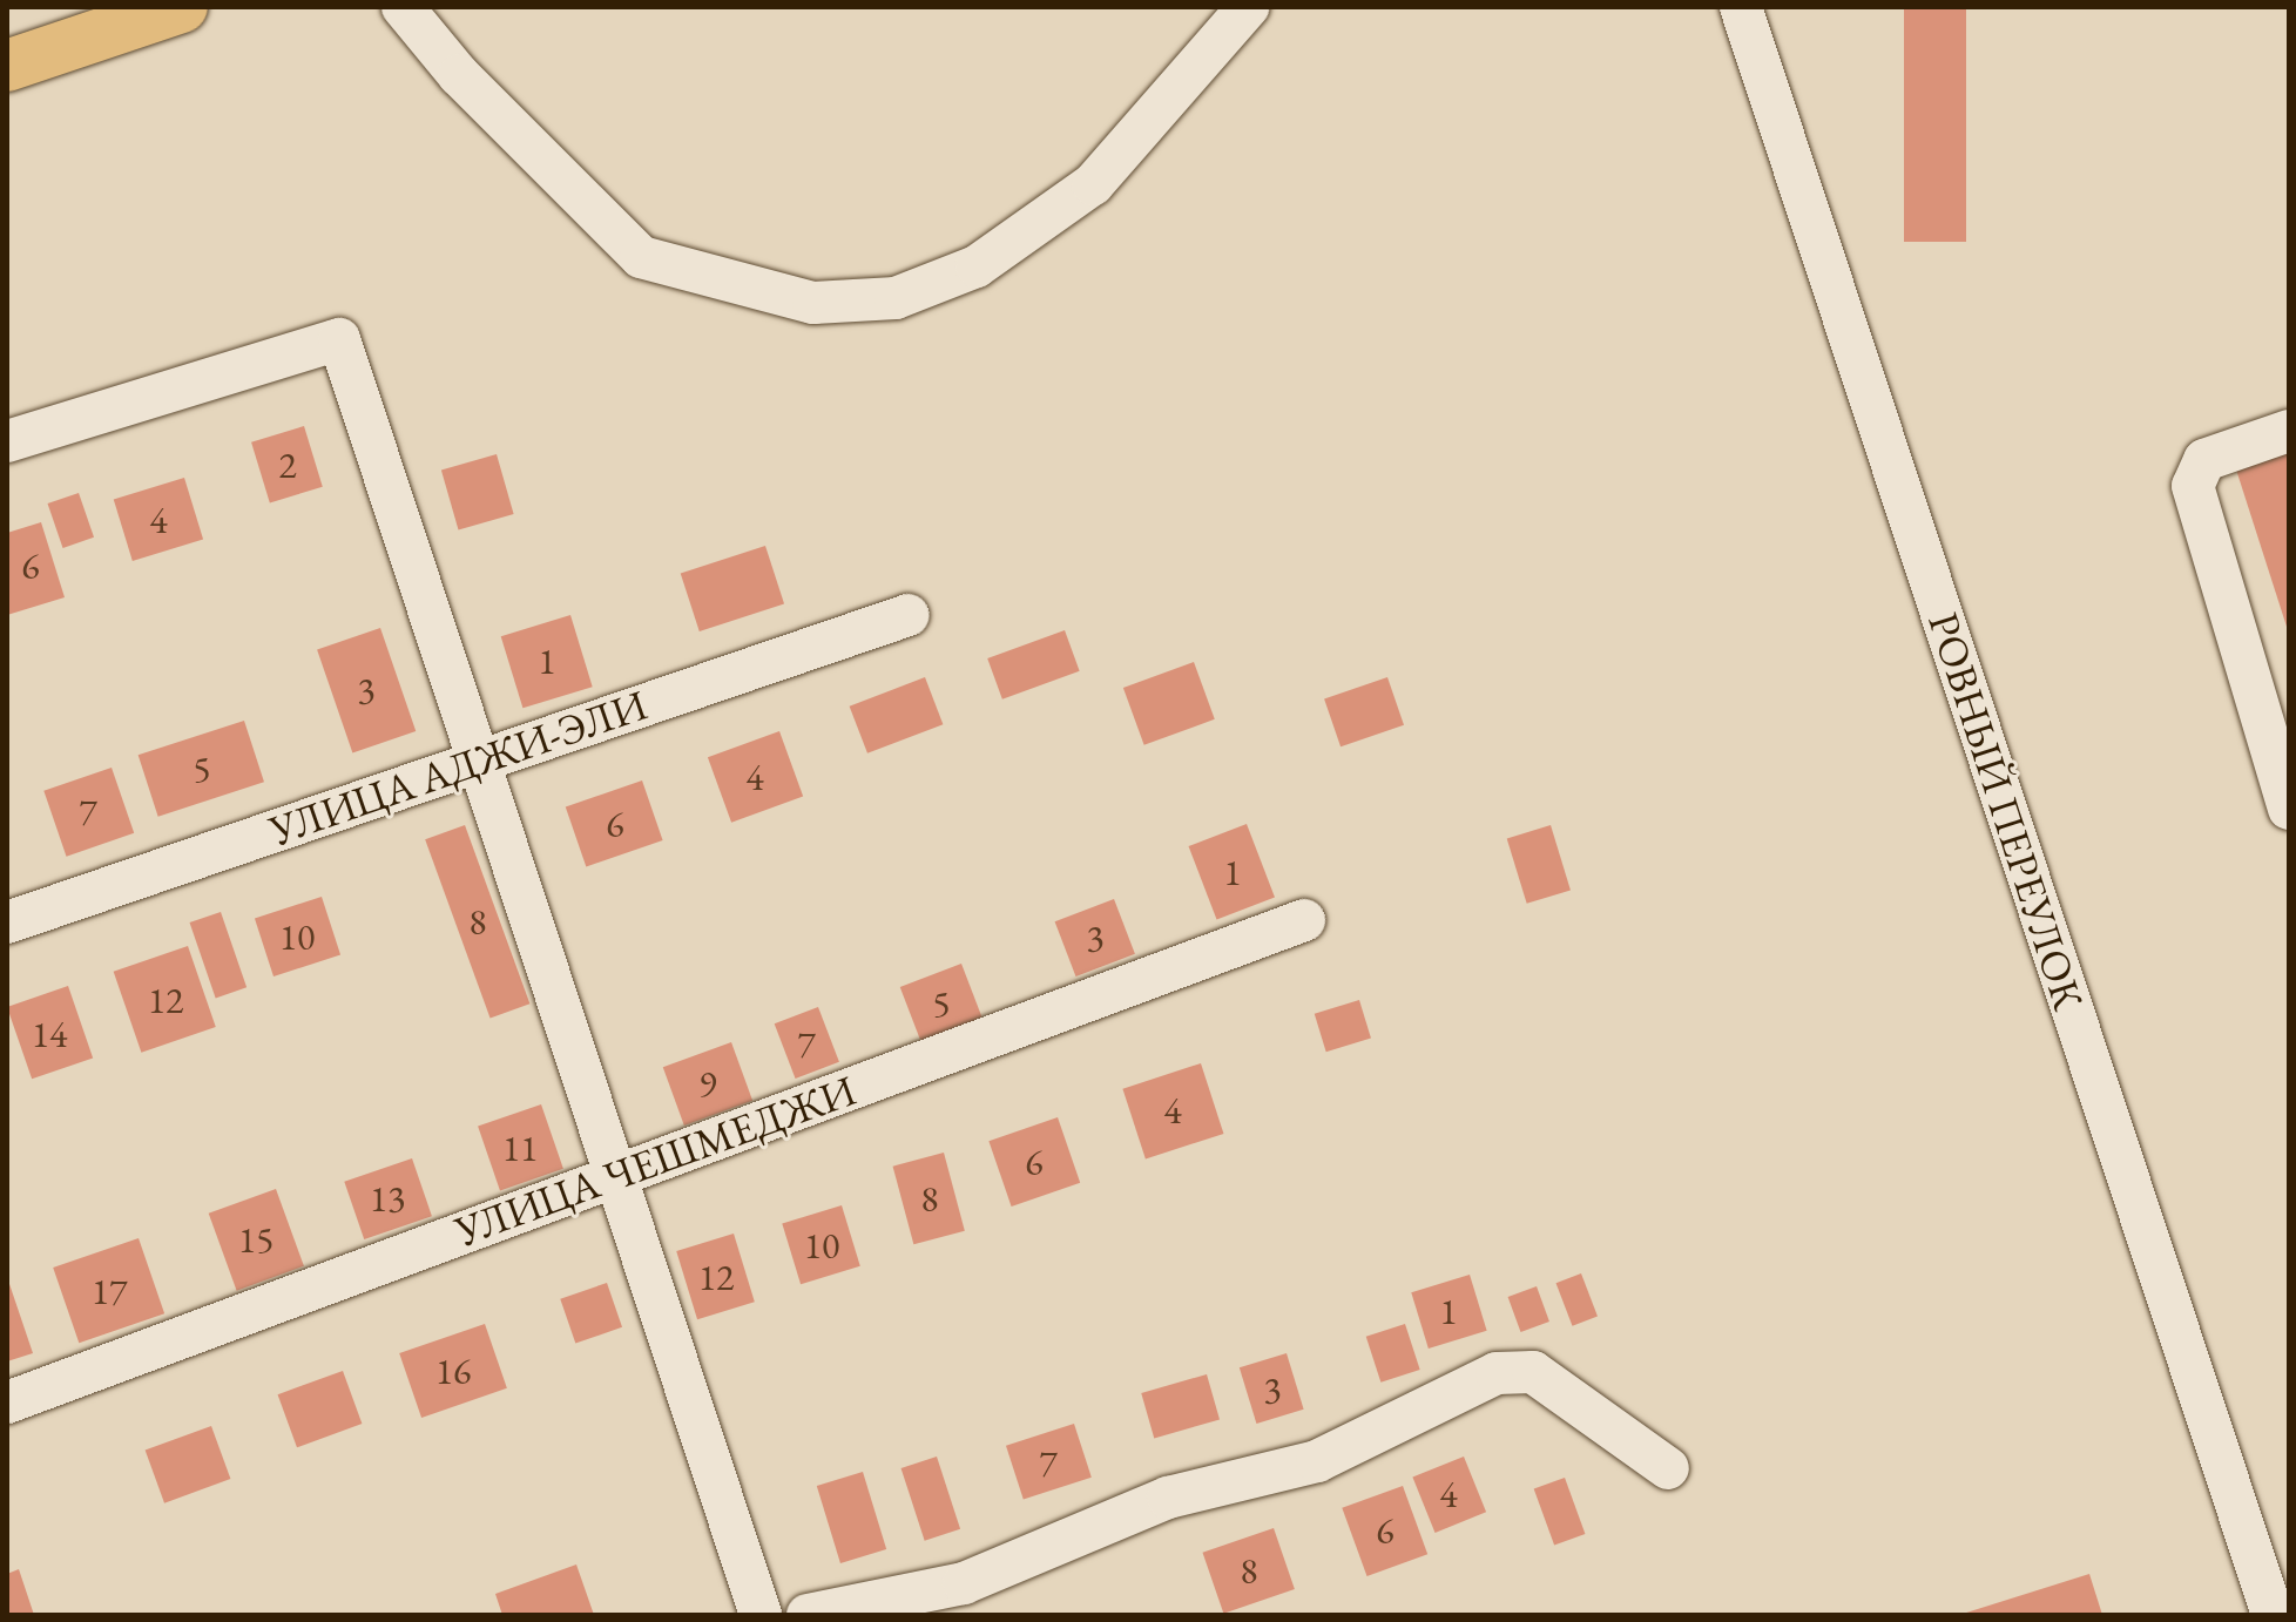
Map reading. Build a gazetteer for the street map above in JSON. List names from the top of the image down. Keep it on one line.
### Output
{"streets":{"street":["УЛИЦА АДЖИ-ЭЛИ","РОВНЫЙ ПЕРЕУЛОК","УЛИЦА ЧЕШМЕДЖИ"]},"house_numbers":["2","4","6","1","3","5","4","7","6","1","8","10","3","12","5","14","7","9","4","11","6","13","8","15","10","12","17","1","16","3","7","4","6","8"]}
